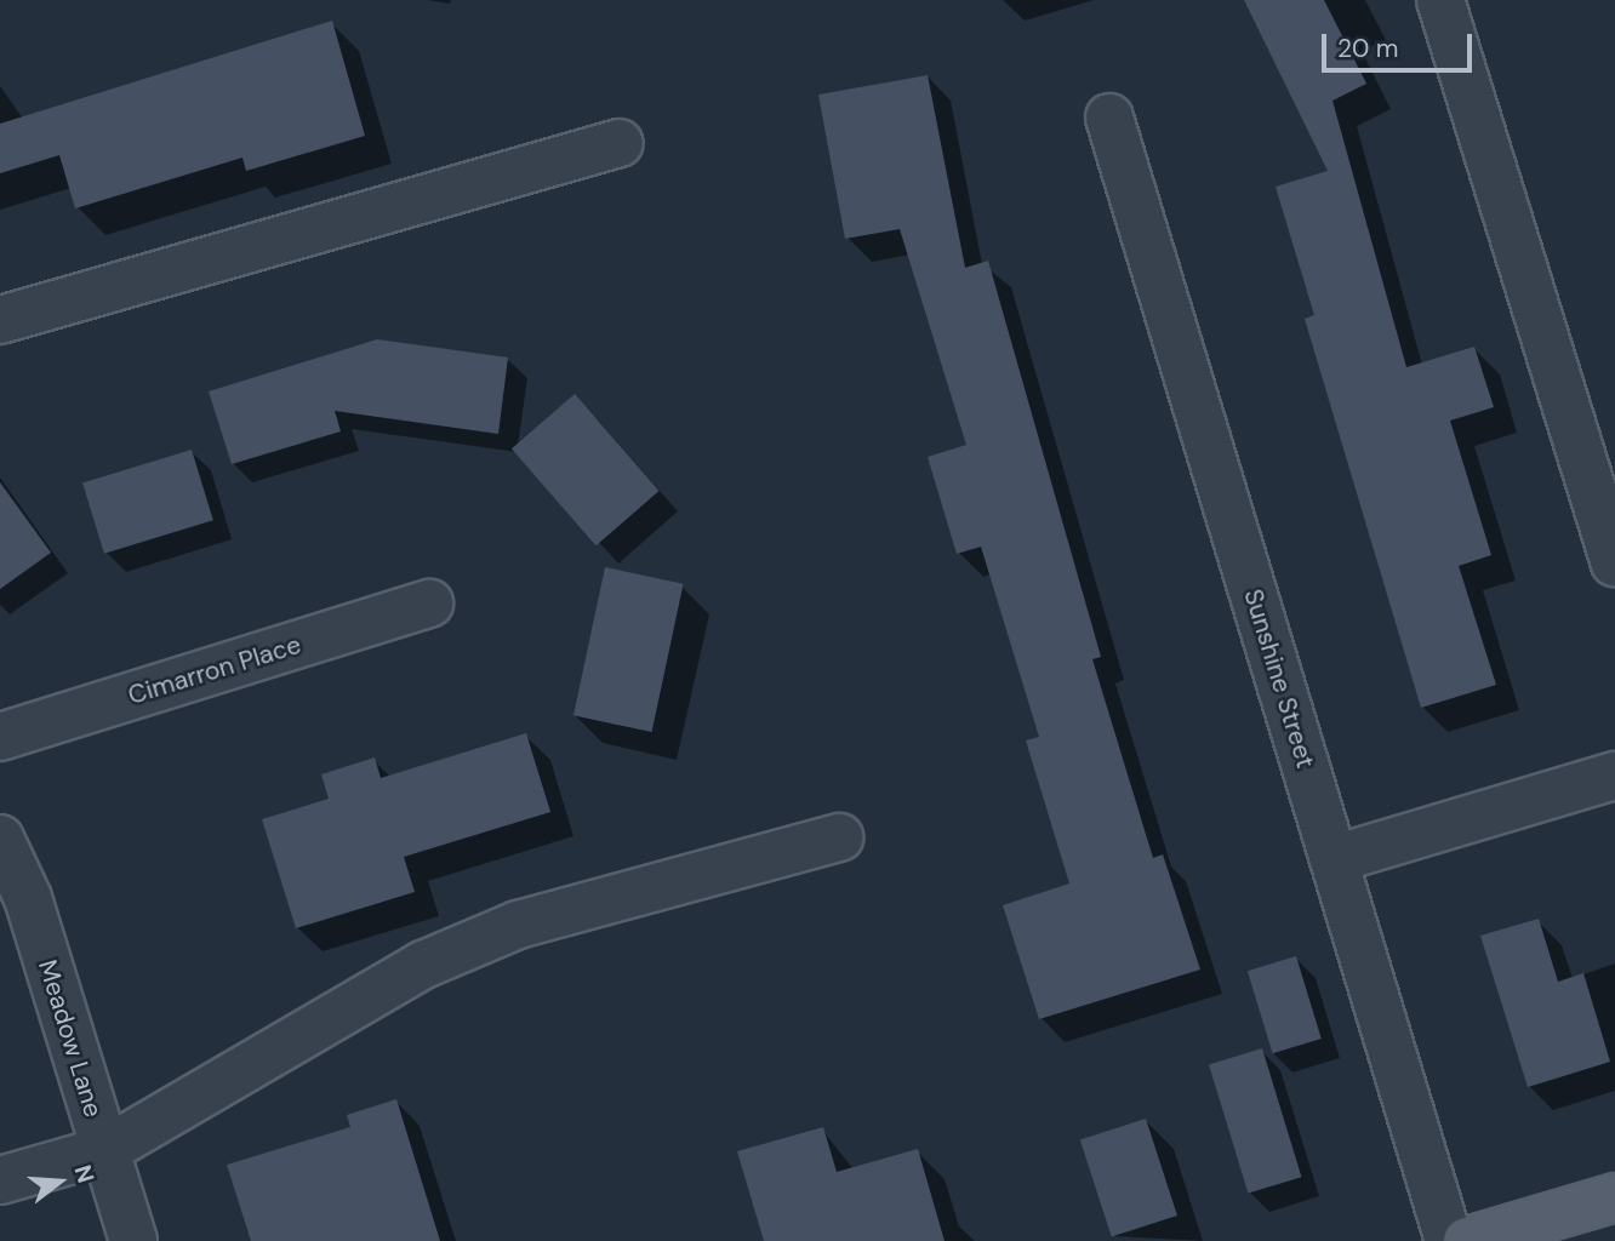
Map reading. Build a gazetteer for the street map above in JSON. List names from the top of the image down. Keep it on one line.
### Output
{"streets":{"street":["Cimarron Place","Sunshine Street","Meadow Lane"]},"scale_bar":"20 m","north":"right"}
